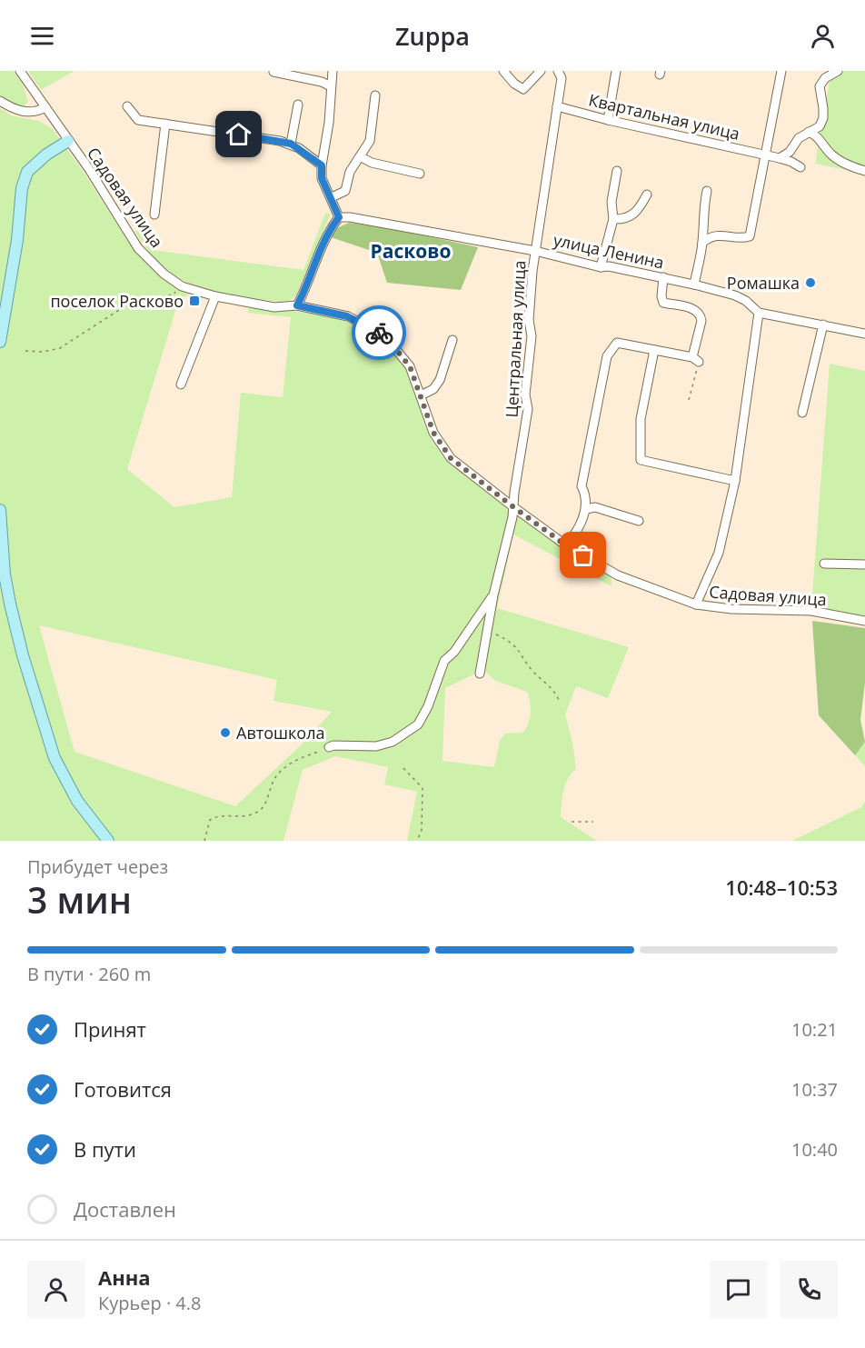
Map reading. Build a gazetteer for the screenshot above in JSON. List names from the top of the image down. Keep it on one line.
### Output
{"streets":{"street":["Квартальная улица","Садовая улица","улица Ленина","Центральная улица"]},"crossings":[["Квартальная улица","Центральная улица"],["Садовая улица","Центральная улица"],["улица Ленина","Центральная улица"]],"districts":["Расково"],"places":{"other":["Ромашка","Автошкола"],"transit":["поселок Расково"]},"page":{"header":"Zuppa","heading":["3 мин","Прибудет через","10:48–10:53"],"panel":["Анна","Курьер · 4.8"],"bar":"В пути · 260 m","list":[["Принят","10:21"],["Готовится","10:37"],["В пути","10:40"],"Доставлен"]}}
